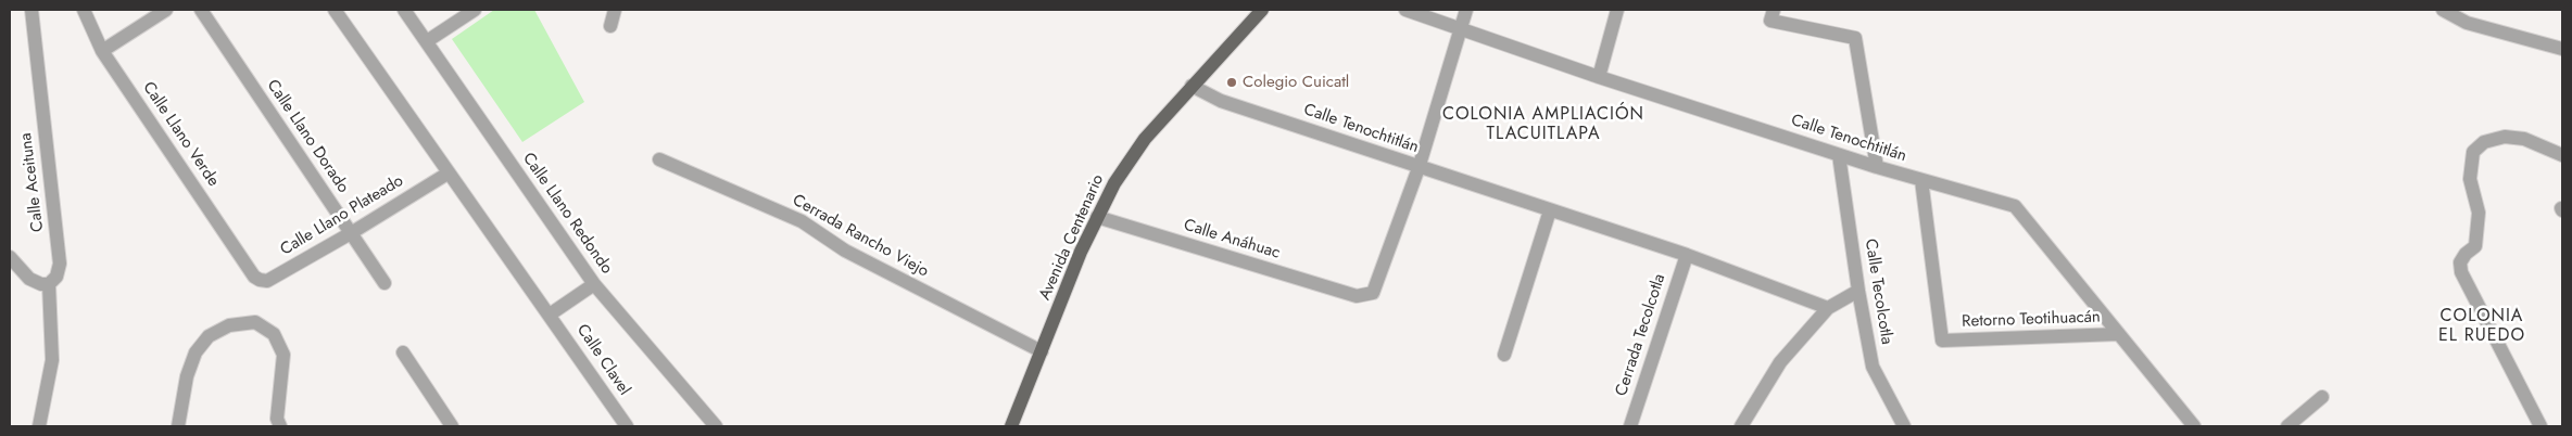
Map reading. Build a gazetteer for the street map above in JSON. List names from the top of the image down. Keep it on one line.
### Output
{"streets":{"main road":["Avenida Centenario"],"street":["Calle Tenochtitlán","Calle Llano Verde","Calle Llano Dorado","Calle Aceituna","Calle Llano Redondo","Calle Llano Plateado","Cerrada Rancho Viejo","Calle Anáhuac","Calle Tecolcotla","Retorno Teotihuacán","Cerrada Tecolcotla","Calle Clavel"]},"crossings":[["Calle Tenochtitlán","Avenida Centenario"],["Calle Tenochtitlán","Calle Anáhuac"],["Calle Tenochtitlán","Calle Tecolcotla"],["Calle Tenochtitlán","Retorno Teotihuacán"],["Calle Tenochtitlán","Cerrada Tecolcotla"],["Calle Llano Verde","Calle Llano Plateado"],["Calle Llano Dorado","Calle Llano Plateado"],["Cerrada Rancho Viejo","Avenida Centenario"],["Avenida Centenario","Calle Anáhuac"]],"districts":["COLONIA AMPLIACIÓN TLACUITLAPA","COLONIA EL RUEDO"],"places":["Colegio Cuicatl"]}
